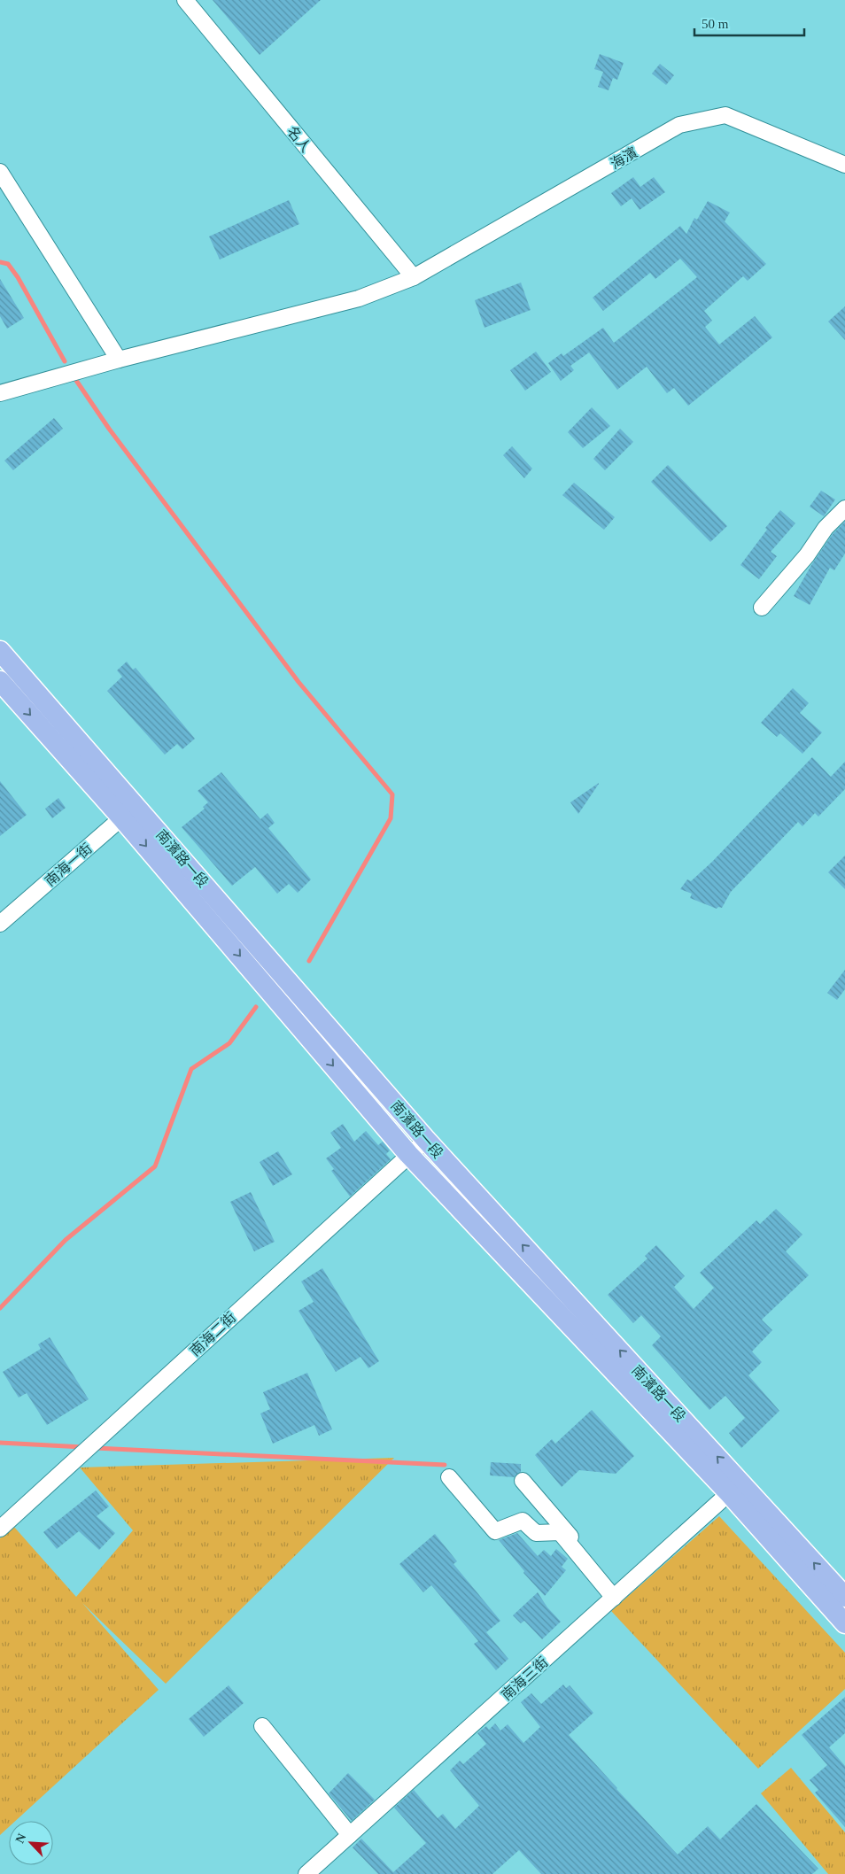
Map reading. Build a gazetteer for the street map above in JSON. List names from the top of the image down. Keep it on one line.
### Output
{"streets":{"main road":["南濱路一段"],"street":["名人","海濱","南海一街","南海二街","南海三街"]},"crossings":[["名人","海濱"],["南濱路一段","南海一街"],["南濱路一段","南海二街"],["南濱路一段","南海三街"]],"scale_bar":"50 m","north":"top left"}
